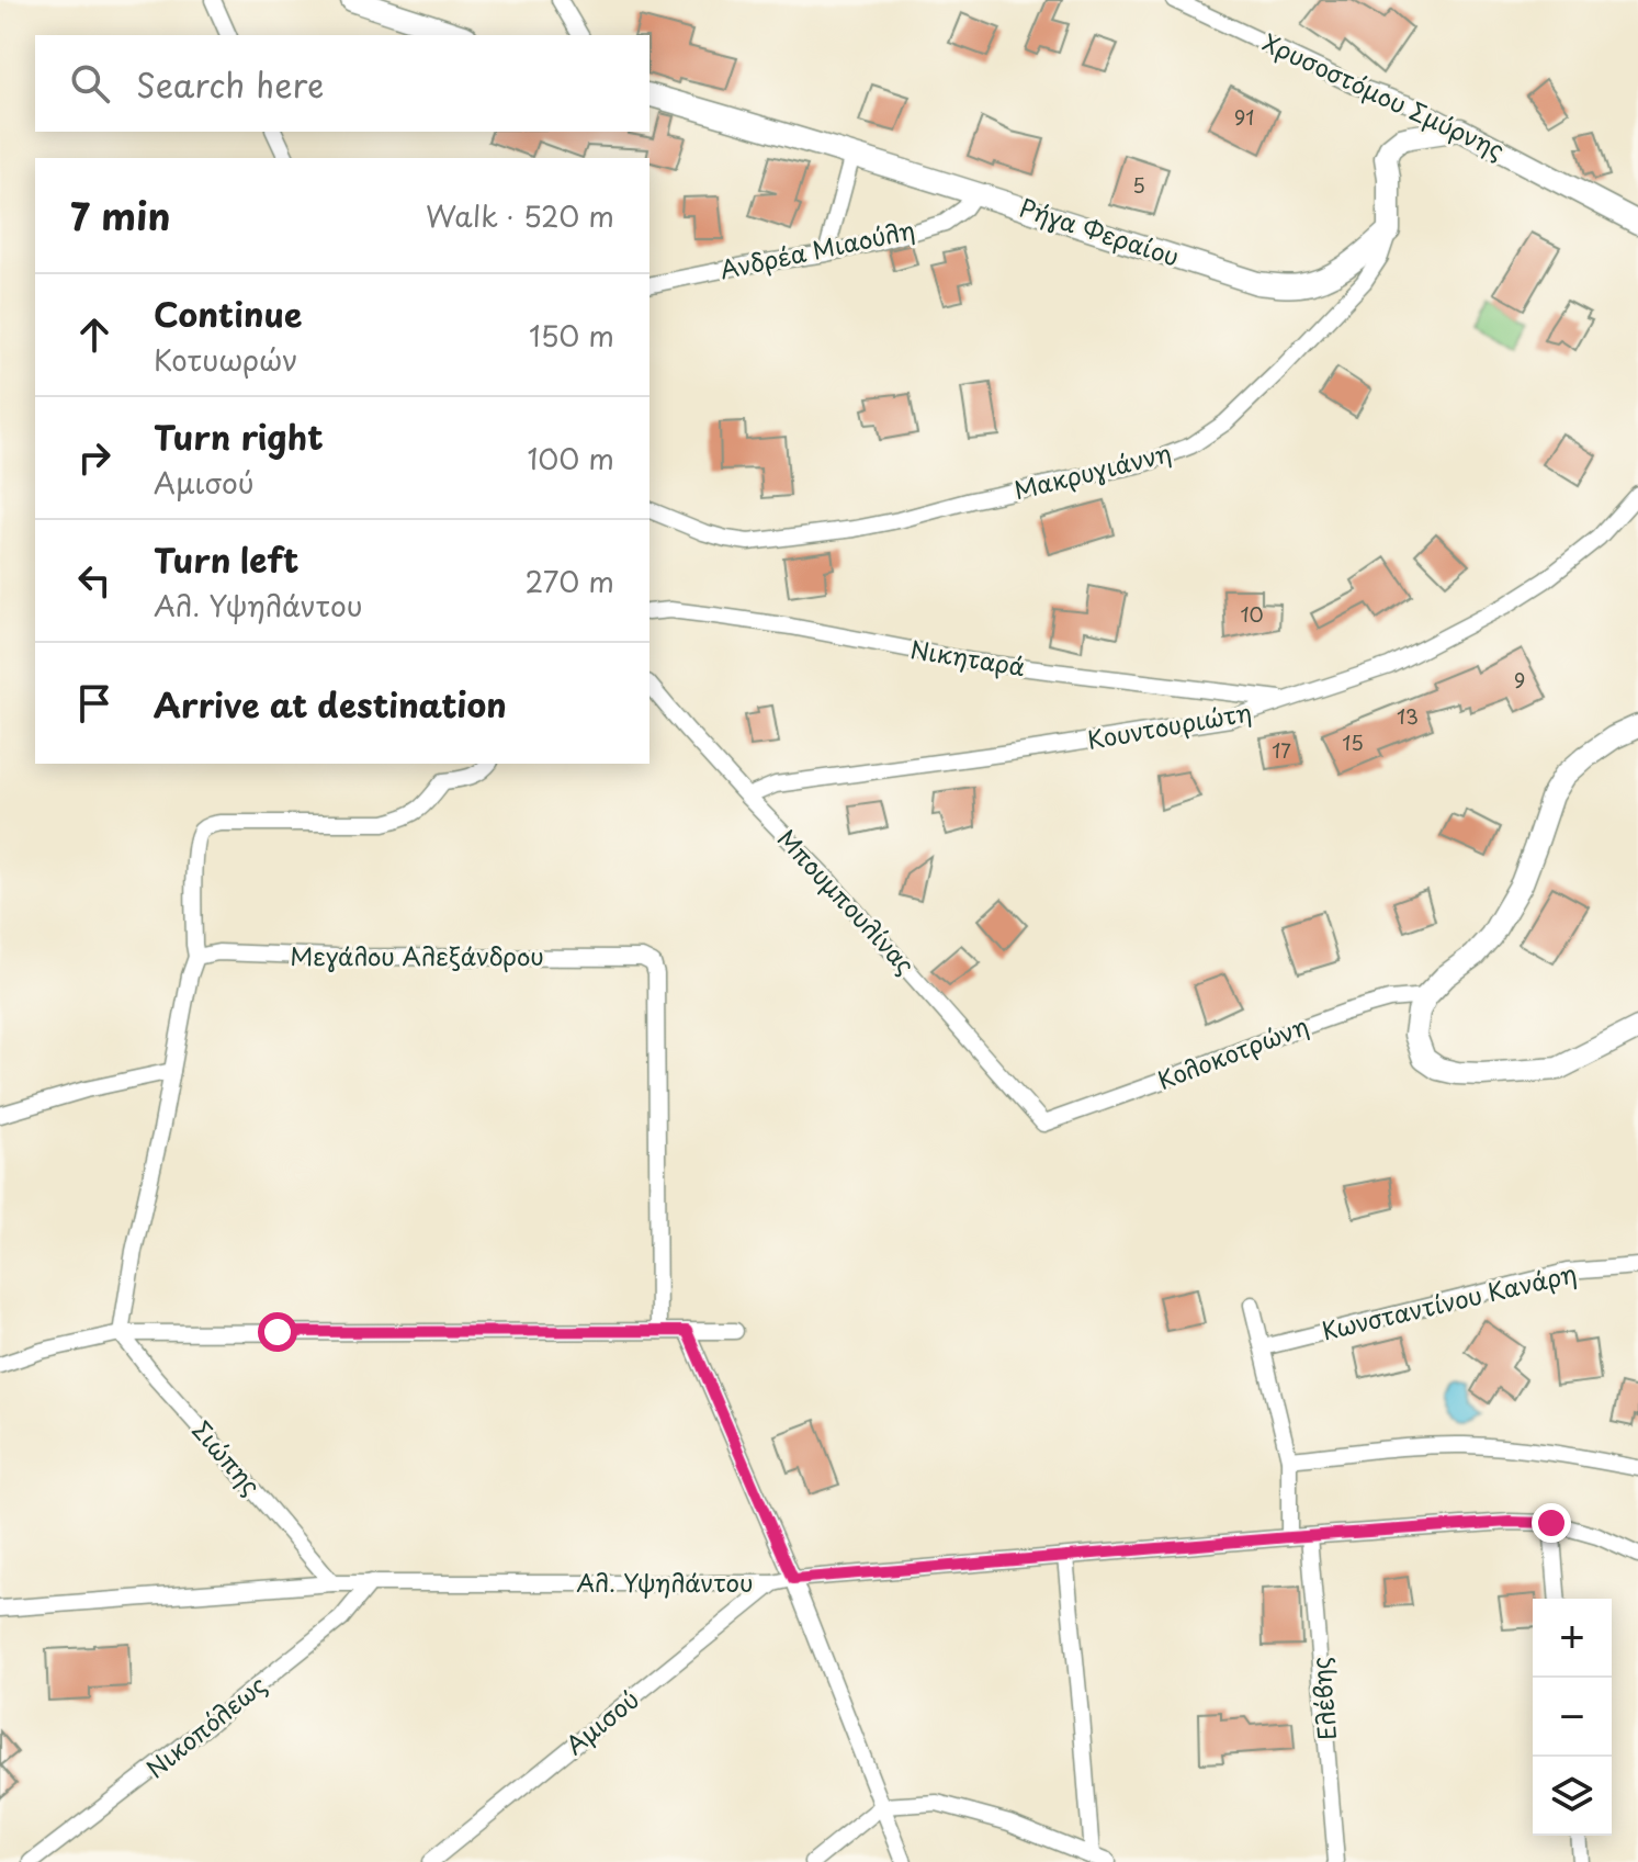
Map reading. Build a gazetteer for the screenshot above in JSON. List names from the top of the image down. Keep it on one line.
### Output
{"streets":{"street":["Χρυσοστόμου Σμύρνης","Ρήγα Φεραίου","Ανδρέα Μιαούλη","Μακρυγιάννη","Νικηταρά","Κουντουριώτη","Μπουμπουλίνας","Μεγάλου Αλεξάνδρου","Κολοκοτρώνη","Κωνσταντίνου Κανάρη","Σιώπης","Αλ. Υψηλάντου","Ελέβης","Αμισού","Νικοπόλεως"]},"crossings":[["Ρήγα Φεραίου","Ανδρέα Μιαούλη"],["Ρήγα Φεραίου","Μακρυγιάννη"],["Νικηταρά","Κουντουριώτη"],["Κουντουριώτη","Μπουμπουλίνας"],["Μπουμπουλίνας","Κολοκοτρώνη"],["Σιώπης","Αλ. Υψηλάντου"],["Αλ. Υψηλάντου","Ελέβης"],["Αλ. Υψηλάντου","Αμισού"],["Αλ. Υψηλάντου","Νικοπόλεως"]],"house_numbers":["91","5","10","9","13","15","17"],"page":{"search":"Search here","heading":["7 min","Walk · 520 m"],"list":[["Continue","Κοτυωρών","150 m"],["Turn right","Αμισού","100 m"],["Turn left","Αλ. Υψηλάντου","270 m"],"Arrive at destination"],"map_buttons":["+","−"]}}
